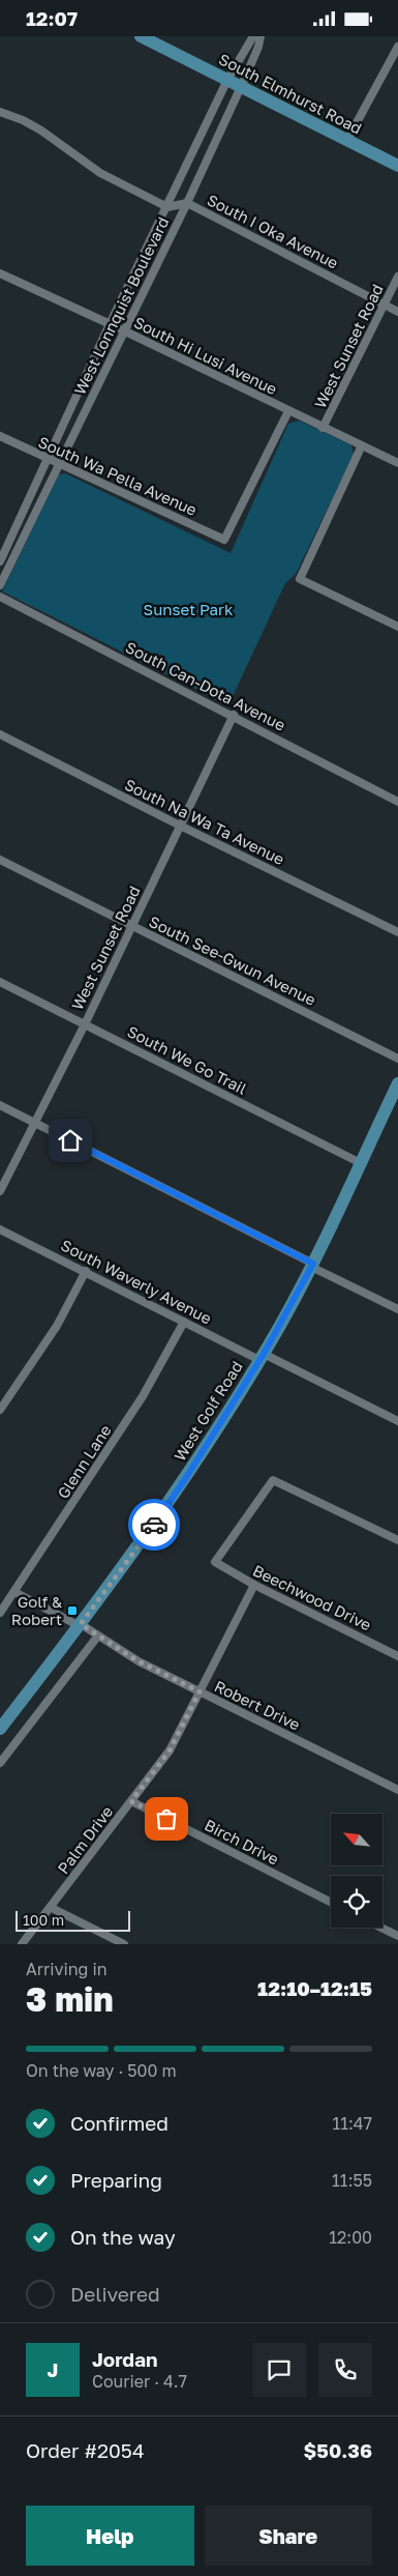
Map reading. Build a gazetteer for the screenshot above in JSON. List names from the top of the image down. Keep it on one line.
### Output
{"streets":{"main road":["South Elmhurst Road","West Golf Road"],"street":["South I Oka Avenue","West Lonnquist Boulevard","West Sunset Road","South Hi Lusi Avenue","South Wa Pella Avenue","South Can-Dota Avenue","South Na Wa Ta Avenue","South See-Gwun Avenue","South We Go Trail","South Waverly Avenue","Glenn Lane","Beechwood Drive","Robert Drive","Palm Drive","Birch Drive"]},"crossings":[["South Elmhurst Road","West Lonnquist Boulevard"],["South I Oka Avenue","West Lonnquist Boulevard"],["South I Oka Avenue","West Sunset Road"],["West Lonnquist Boulevard","South Hi Lusi Avenue"],["West Lonnquist Boulevard","South Wa Pella Avenue"],["West Sunset Road","South Hi Lusi Avenue"],["West Sunset Road","South Wa Pella Avenue"],["West Sunset Road","South Can-Dota Avenue"],["West Sunset Road","South Na Wa Ta Avenue"],["West Sunset Road","South See-Gwun Avenue"],["West Sunset Road","South We Go Trail"],["South We Go Trail","West Golf Road"],["South Waverly Avenue","West Golf Road"],["South Waverly Avenue","Glenn Lane"],["West Golf Road","Robert Drive"],["Glenn Lane","Robert Drive"],["Beechwood Drive","Palm Drive"],["Robert Drive","Palm Drive"],["Palm Drive","Birch Drive"]],"parks":["Sunset Park"],"places":{"transit":["Golf & Robert"]},"scale_bar":"100 m","north":"top left","page":{"status":"12:07","scale":"100 m","heading":["3 min","Arriving in","12:10–12:15"],"panel":["Jordan","Courier · 4.7","Order #2054","$50.36"],"bar":"On the way · 500 m","list":[["Confirmed","11:47"],["Preparing","11:55"],["On the way","12:00"],"Delivered"],"round":"J","buttons":["Help","Share"]}}
